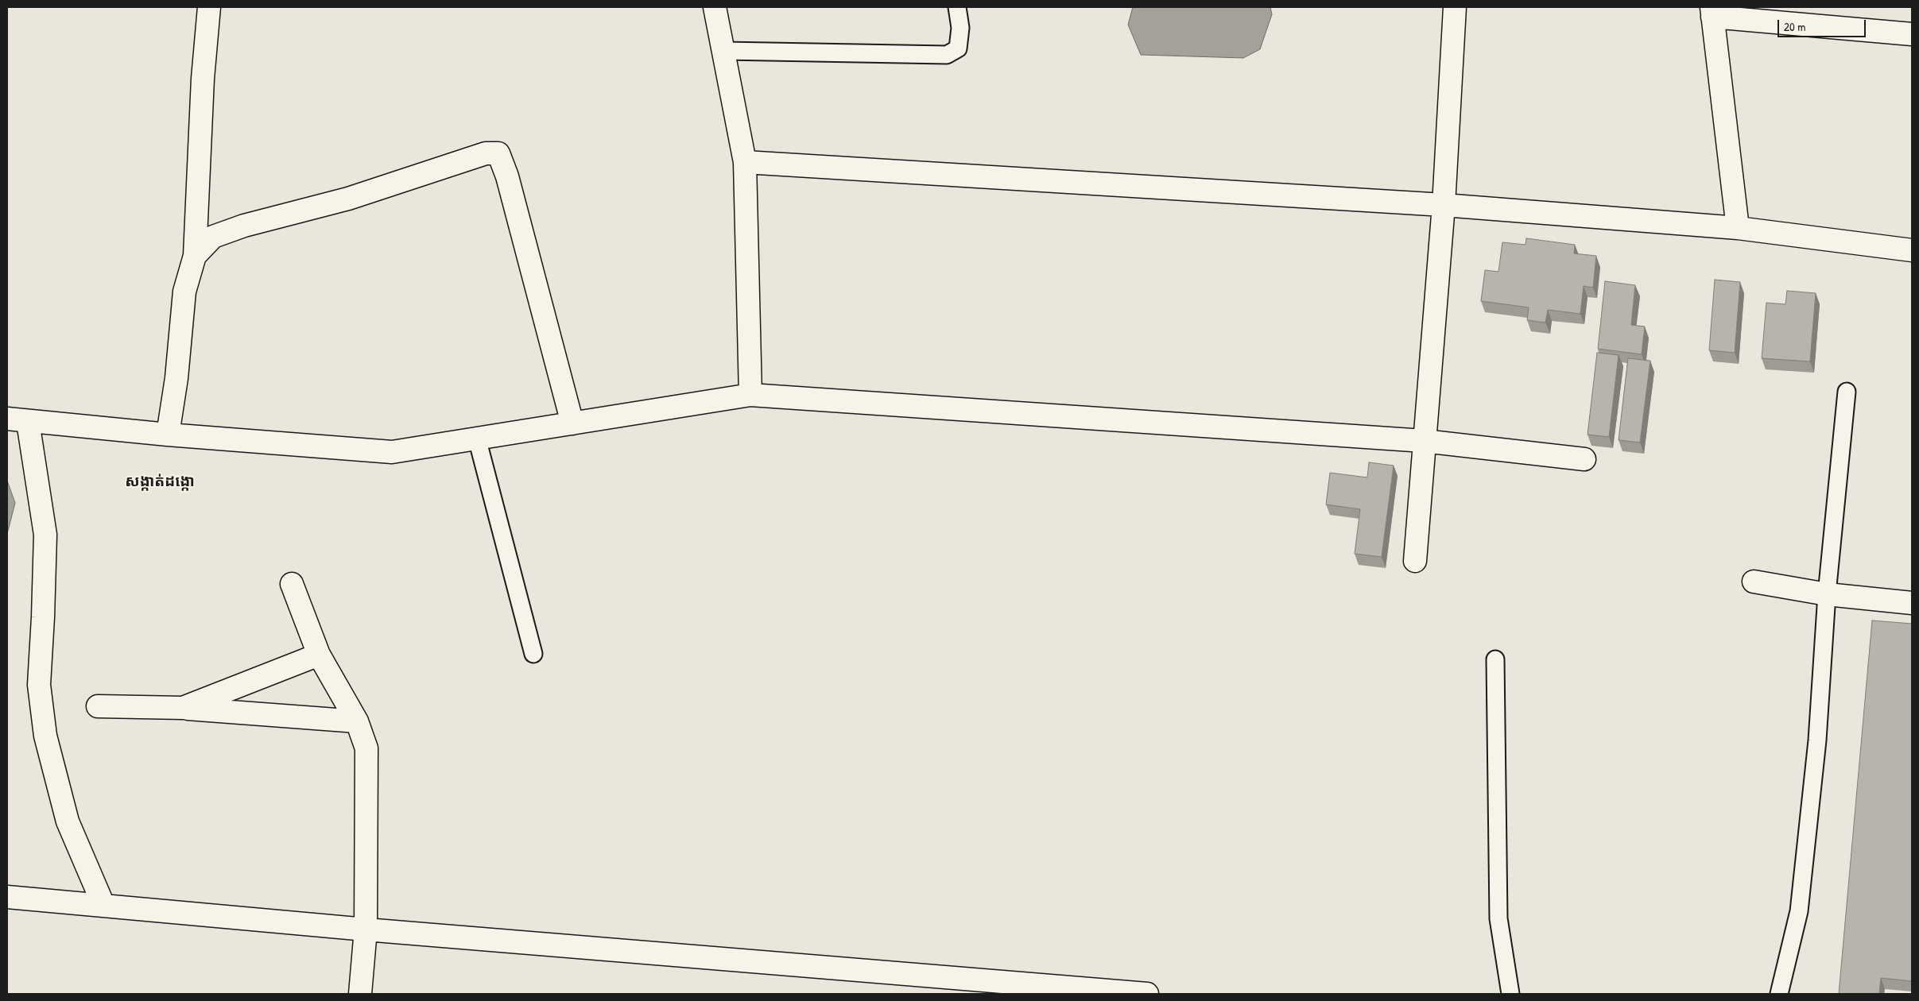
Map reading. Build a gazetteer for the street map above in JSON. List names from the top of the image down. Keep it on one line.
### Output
{"districts":["សង្កាត់ដង្កោ"],"scale_bar":"20 m"}
